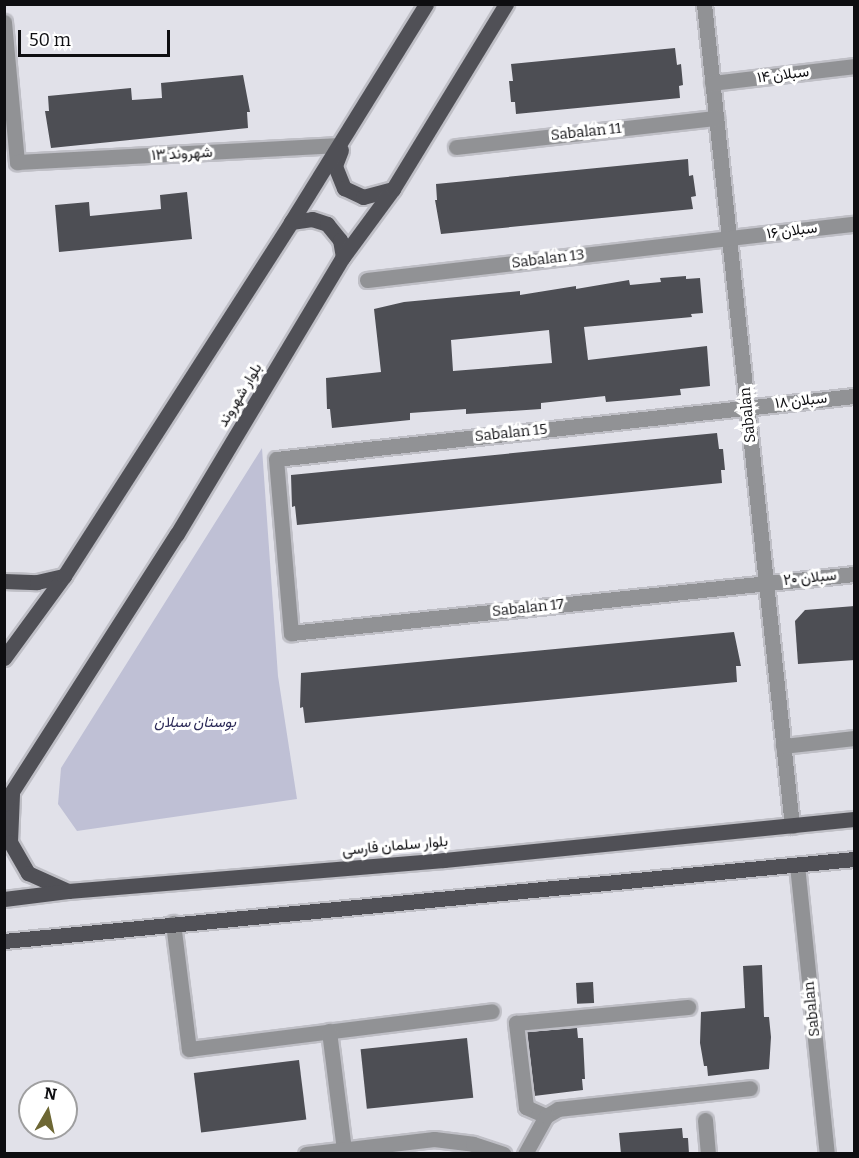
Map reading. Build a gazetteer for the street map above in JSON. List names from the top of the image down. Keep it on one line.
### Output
{"streets":{"main road":["بلوار شهروند","بلوار سلمان فارسی"],"street":["سبلان ۱۴","Sabalan 11","شهروند ۱۳","سبلان ۱۶","Sabalan 13","سبلان ۱۸","Sabalan","Sabalan 15","سبلان ۲۰","Sabalan 17"]},"crossings":[["سبلان ۱۴","Sabalan"],["Sabalan 11","Sabalan"],["سبلان ۱۶","Sabalan 13"],["سبلان ۱۶","Sabalan"],["Sabalan 13","Sabalan"],["بلوار شهروند","بلوار سلمان فارسی"],["سبلان ۱۸","Sabalan"],["سبلان ۱۸","Sabalan 15"],["Sabalan","Sabalan 15"],["Sabalan","سبلان ۲۰"],["Sabalan","Sabalan 17"],["Sabalan","بلوار سلمان فارسی"],["Sabalan 15","Sabalan 17"],["سبلان ۲۰","Sabalan 17"]],"parks":["بوستان سبلان"],"scale_bar":"50 m","north":"top"}
